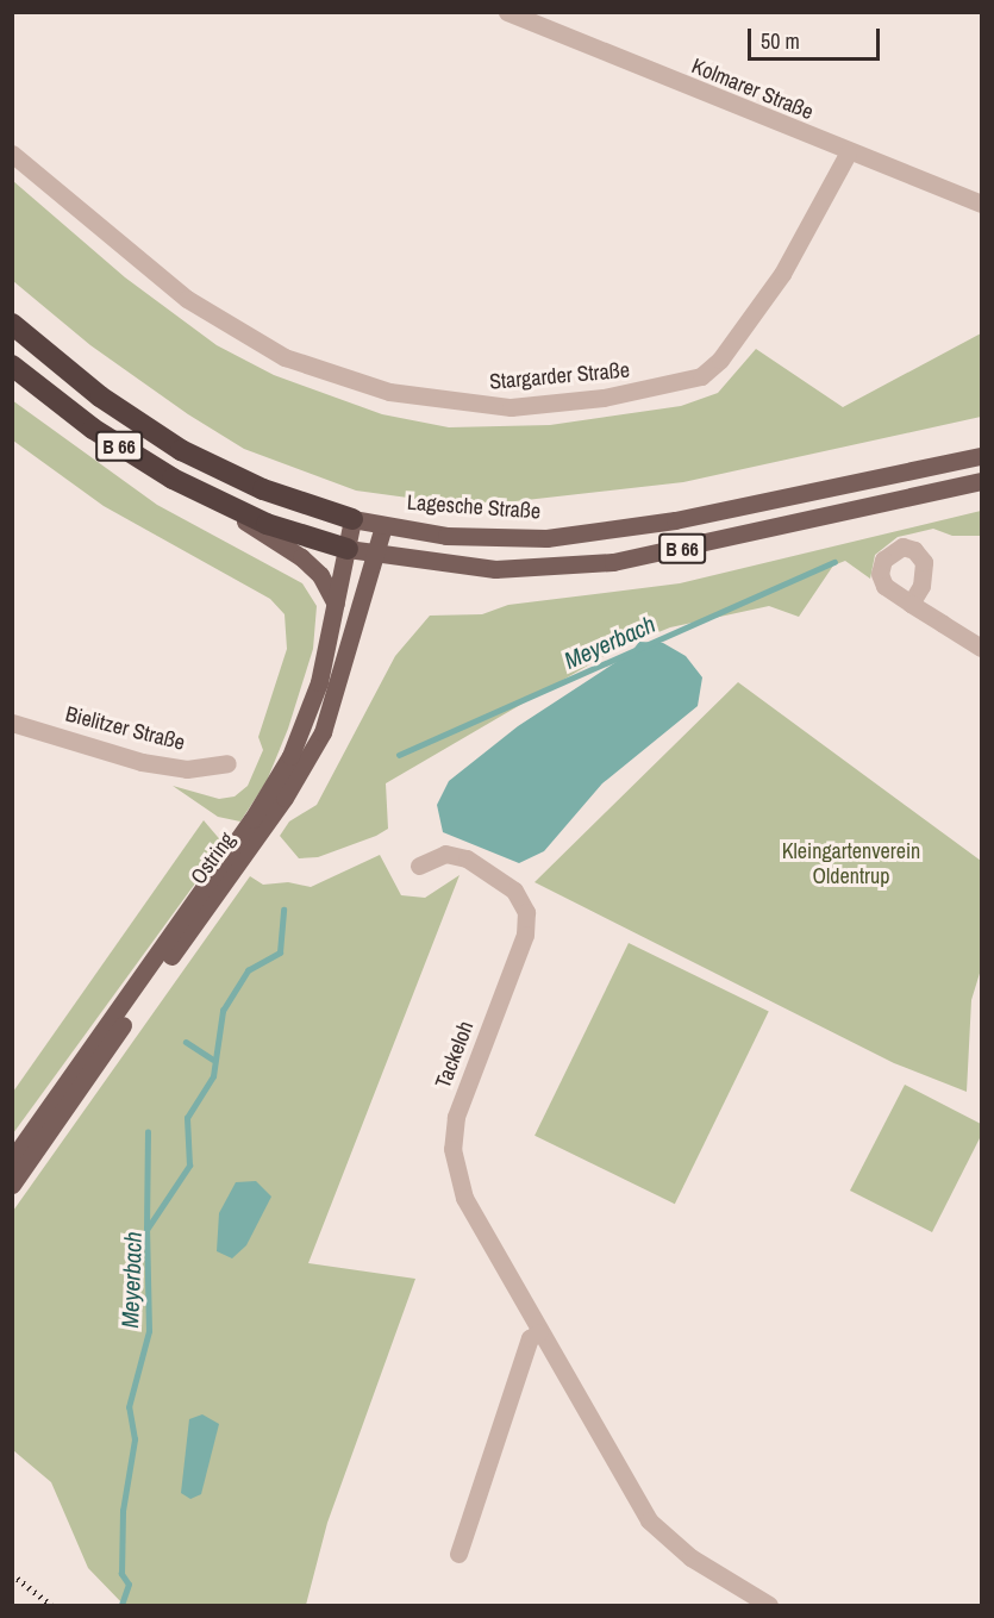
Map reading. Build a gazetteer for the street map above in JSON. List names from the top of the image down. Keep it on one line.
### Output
{"streets":{"highway":["B 66","Lagesche Straße"],"main road":["Ostring"],"street":["Kolmarer Straße","Stargarder Straße","Bielitzer Straße","Tackeloh"]},"crossings":[["Kolmarer Straße","Stargarder Straße"],["B 66","Ostring"],["Lagesche Straße","Ostring"]],"water":["Meyerbach"],"parks":["Kleingartenverein Oldentrup"],"scale_bar":"50 m"}
